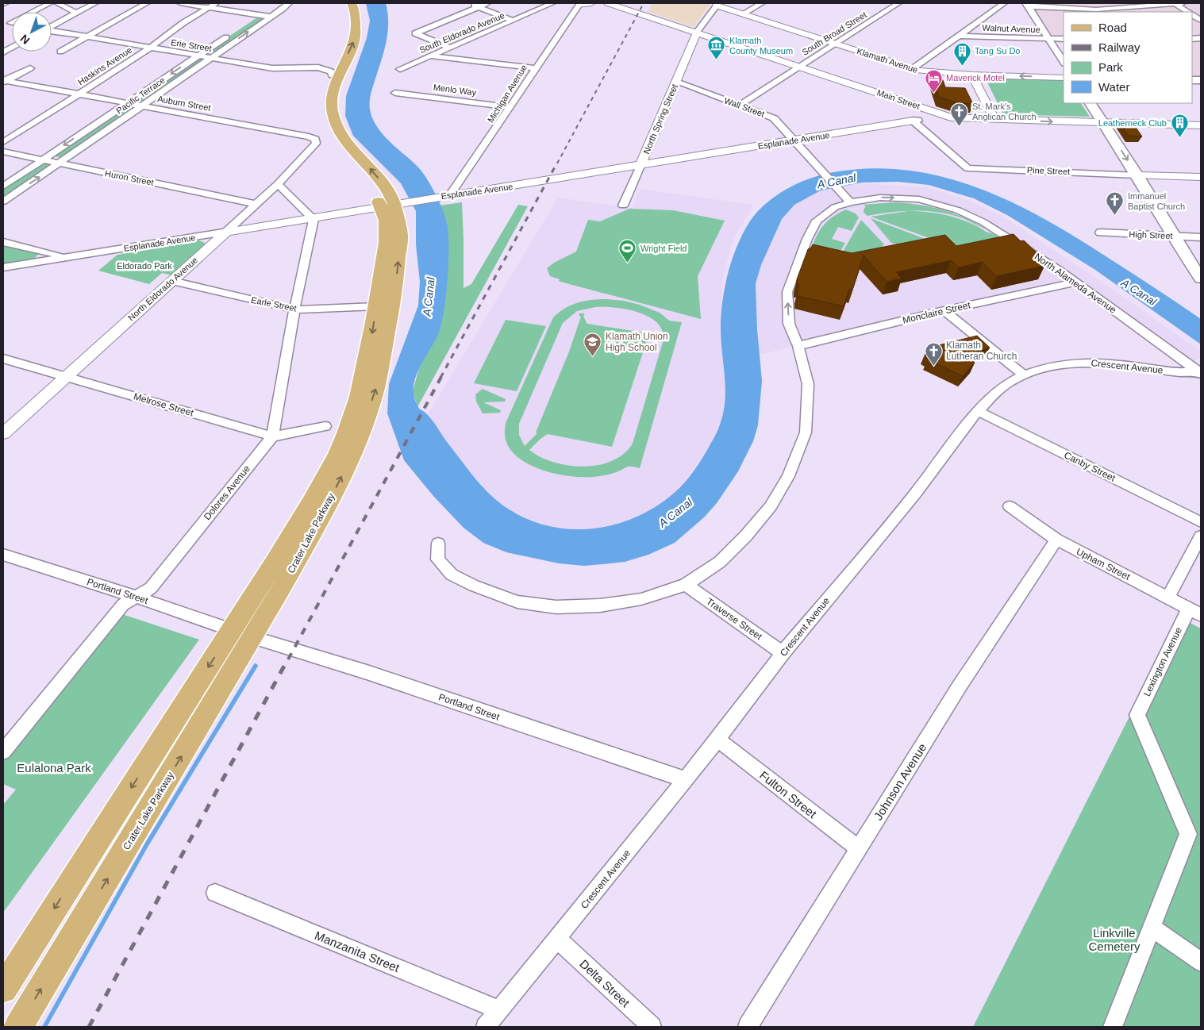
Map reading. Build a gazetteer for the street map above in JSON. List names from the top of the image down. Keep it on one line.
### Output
{"streets":{"main road":["Crater Lake Parkway"],"street":["Walnut Avenue","South Eldorado Avenue","South Broad Street","Erie Street","Klamath Avenue","Haskins Avenue","Menlo Way","Michigan Avenue","Pacific Terrace","Main Street","Auburn Street","Wall Street","North Spring Street","Esplanade Avenue","Pine Street","Huron Street","High Street","North Alameda Avenue","North Eldorado Avenue","Earle Street","Monclaire Street","Crescent Avenue","Melrose Street","Canby Street","Dolores Avenue","Upham Street","Portland Street","Traverse Street","Lexington Avenue","Johnson Avenue","Fulton Street","Manzanita Street","Delta Street"]},"crossings":[["South Broad Street","Klamath Avenue"],["South Broad Street","Main Street"],["South Broad Street","Wall Street"],["Erie Street","Haskins Avenue"],["Erie Street","Pacific Terrace"],["Haskins Avenue","Auburn Street"],["Menlo Way","Michigan Avenue"],["Michigan Avenue","Esplanade Avenue"],["Pacific Terrace","Auburn Street"],["Pacific Terrace","Huron Street"],["Main Street","North Spring Street"],["Main Street","Esplanade Avenue"],["Auburn Street","North Eldorado Avenue"],["Wall Street","North Spring Street"],["Wall Street","Esplanade Avenue"],["Wall Street","North Alameda Avenue"],["North Spring Street","Esplanade Avenue"],["Esplanade Avenue","Pine Street"],["Esplanade Avenue","North Eldorado Avenue"],["Esplanade Avenue","Dolores Avenue"],["Esplanade Avenue","Crater Lake Parkway"],["Huron Street","North Eldorado Avenue"],["North Alameda Avenue","Monclaire Street"],["North Alameda Avenue","Crescent Avenue"],["North Alameda Avenue","Traverse Street"],["North Eldorado Avenue","Earle Street"],["North Eldorado Avenue","Melrose Street"],["Earle Street","Dolores Avenue"],["Earle Street","Crater Lake Parkway"],["Crescent Avenue","Canby Street"],["Crescent Avenue","Portland Street"],["Crescent Avenue","Traverse Street"],["Crescent Avenue","Fulton Street"],["Crescent Avenue","Manzanita Street"],["Crescent Avenue","Delta Street"],["Melrose Street","Dolores Avenue"],["Dolores Avenue","Portland Street"],["Crater Lake Parkway","Portland Street"],["Upham Street","Lexington Avenue"],["Upham Street","Johnson Avenue"],["Johnson Avenue","Fulton Street"]],"water":["A Canal"],"parks":["Eldorado Park","Eulalona Park","Linkville Cemetery"],"places":{"museum":["Klamath County Museum"],"building":["Tang Su Do","Leatherneck Club"],"hotel":["Maverick Motel"],"church":["St. Mark's Anglican Church","Immanuel Baptist Church","Klamath Lutheran Church"],"sports":["Wright Field"],"school or university":["Klamath Union High School"]},"legend":["Road","Railway","Park","Water"],"north":"bottom left"}
